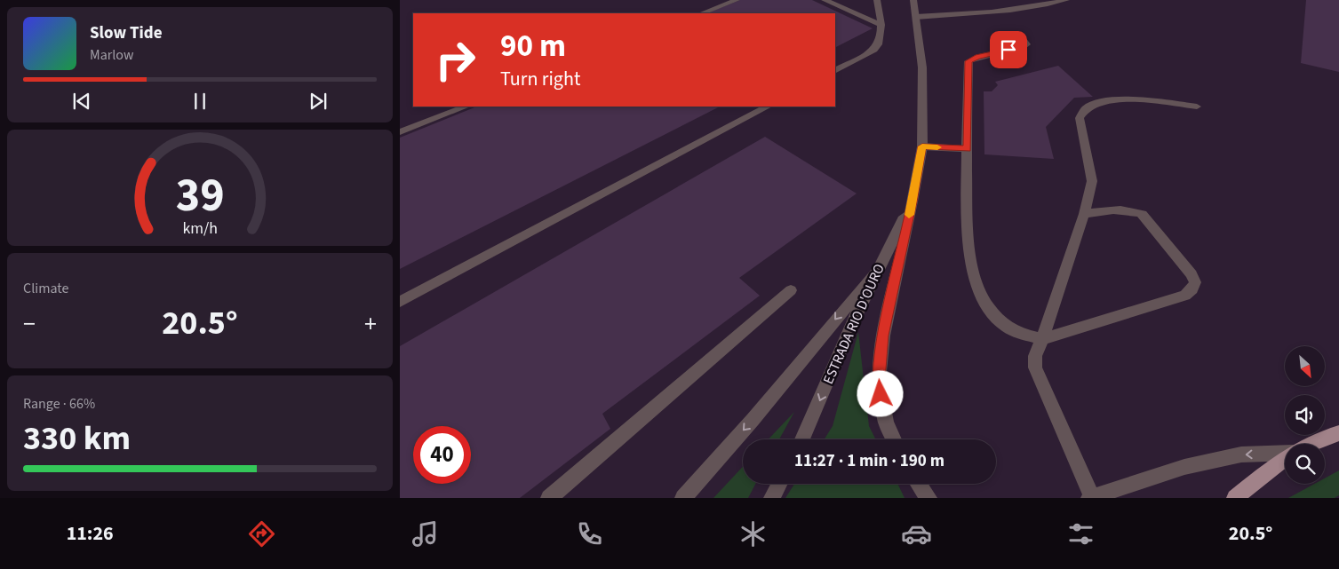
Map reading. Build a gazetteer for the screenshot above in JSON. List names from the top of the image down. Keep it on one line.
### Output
{"streets":{"street":["ESTRADA RIO D'OURO"]},"north":"bottom right","page":{"turn":["90 m","Turn right"],"song":["Slow Tide","Marlow"],"tile":["Climate",["Range · 66%","330 km"]],"heat":["−","20.5°","+"],"limit":"40","trip":"11:27 · 1 min · 190 m","tabs":["11:26","20.5°"],"gauge":["39","km/h"]}}
